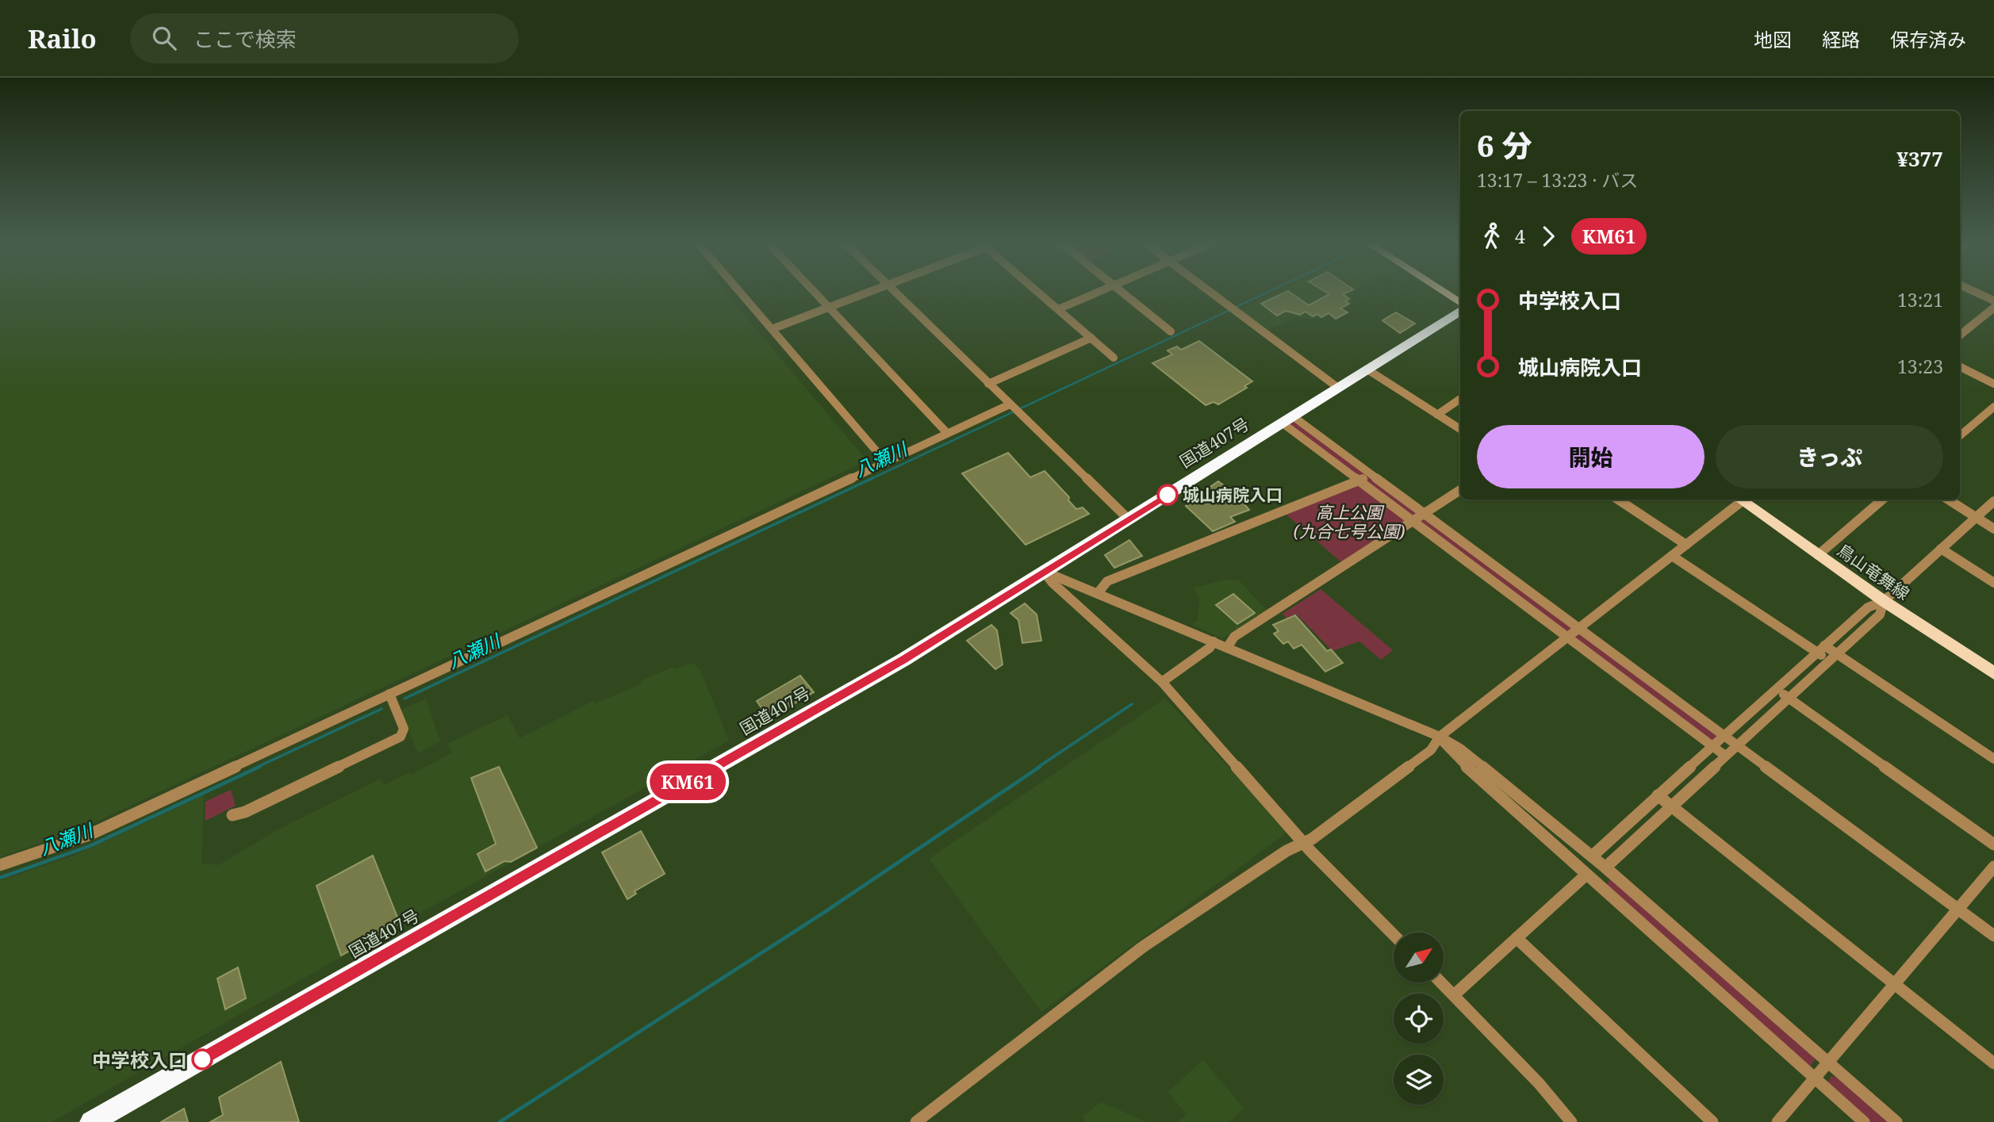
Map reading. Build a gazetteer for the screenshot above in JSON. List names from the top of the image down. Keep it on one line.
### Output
{"streets":{"highway":["国道407号"],"main road":["鳥山竜舞線"]},"water":["八瀬川"],"parks":["高上公園 (九合七号公園)"],"places":["城山病院入口","中学校入口"],"lines":["bus line KM61"],"north":"top right","page":{"header":"Railo","search":"ここで検索","nav":["地図","経路","保存済み"],"on_map":"KM61","heading":["6 分","13:17 – 13:23 · バス","¥377"],"legs":["4","KM61"],"list":[{"name":"中学校入口","value":"13:21"},{"name":"城山病院入口","value":"13:23"}],"buttons":["開始","きっぷ"]}}
